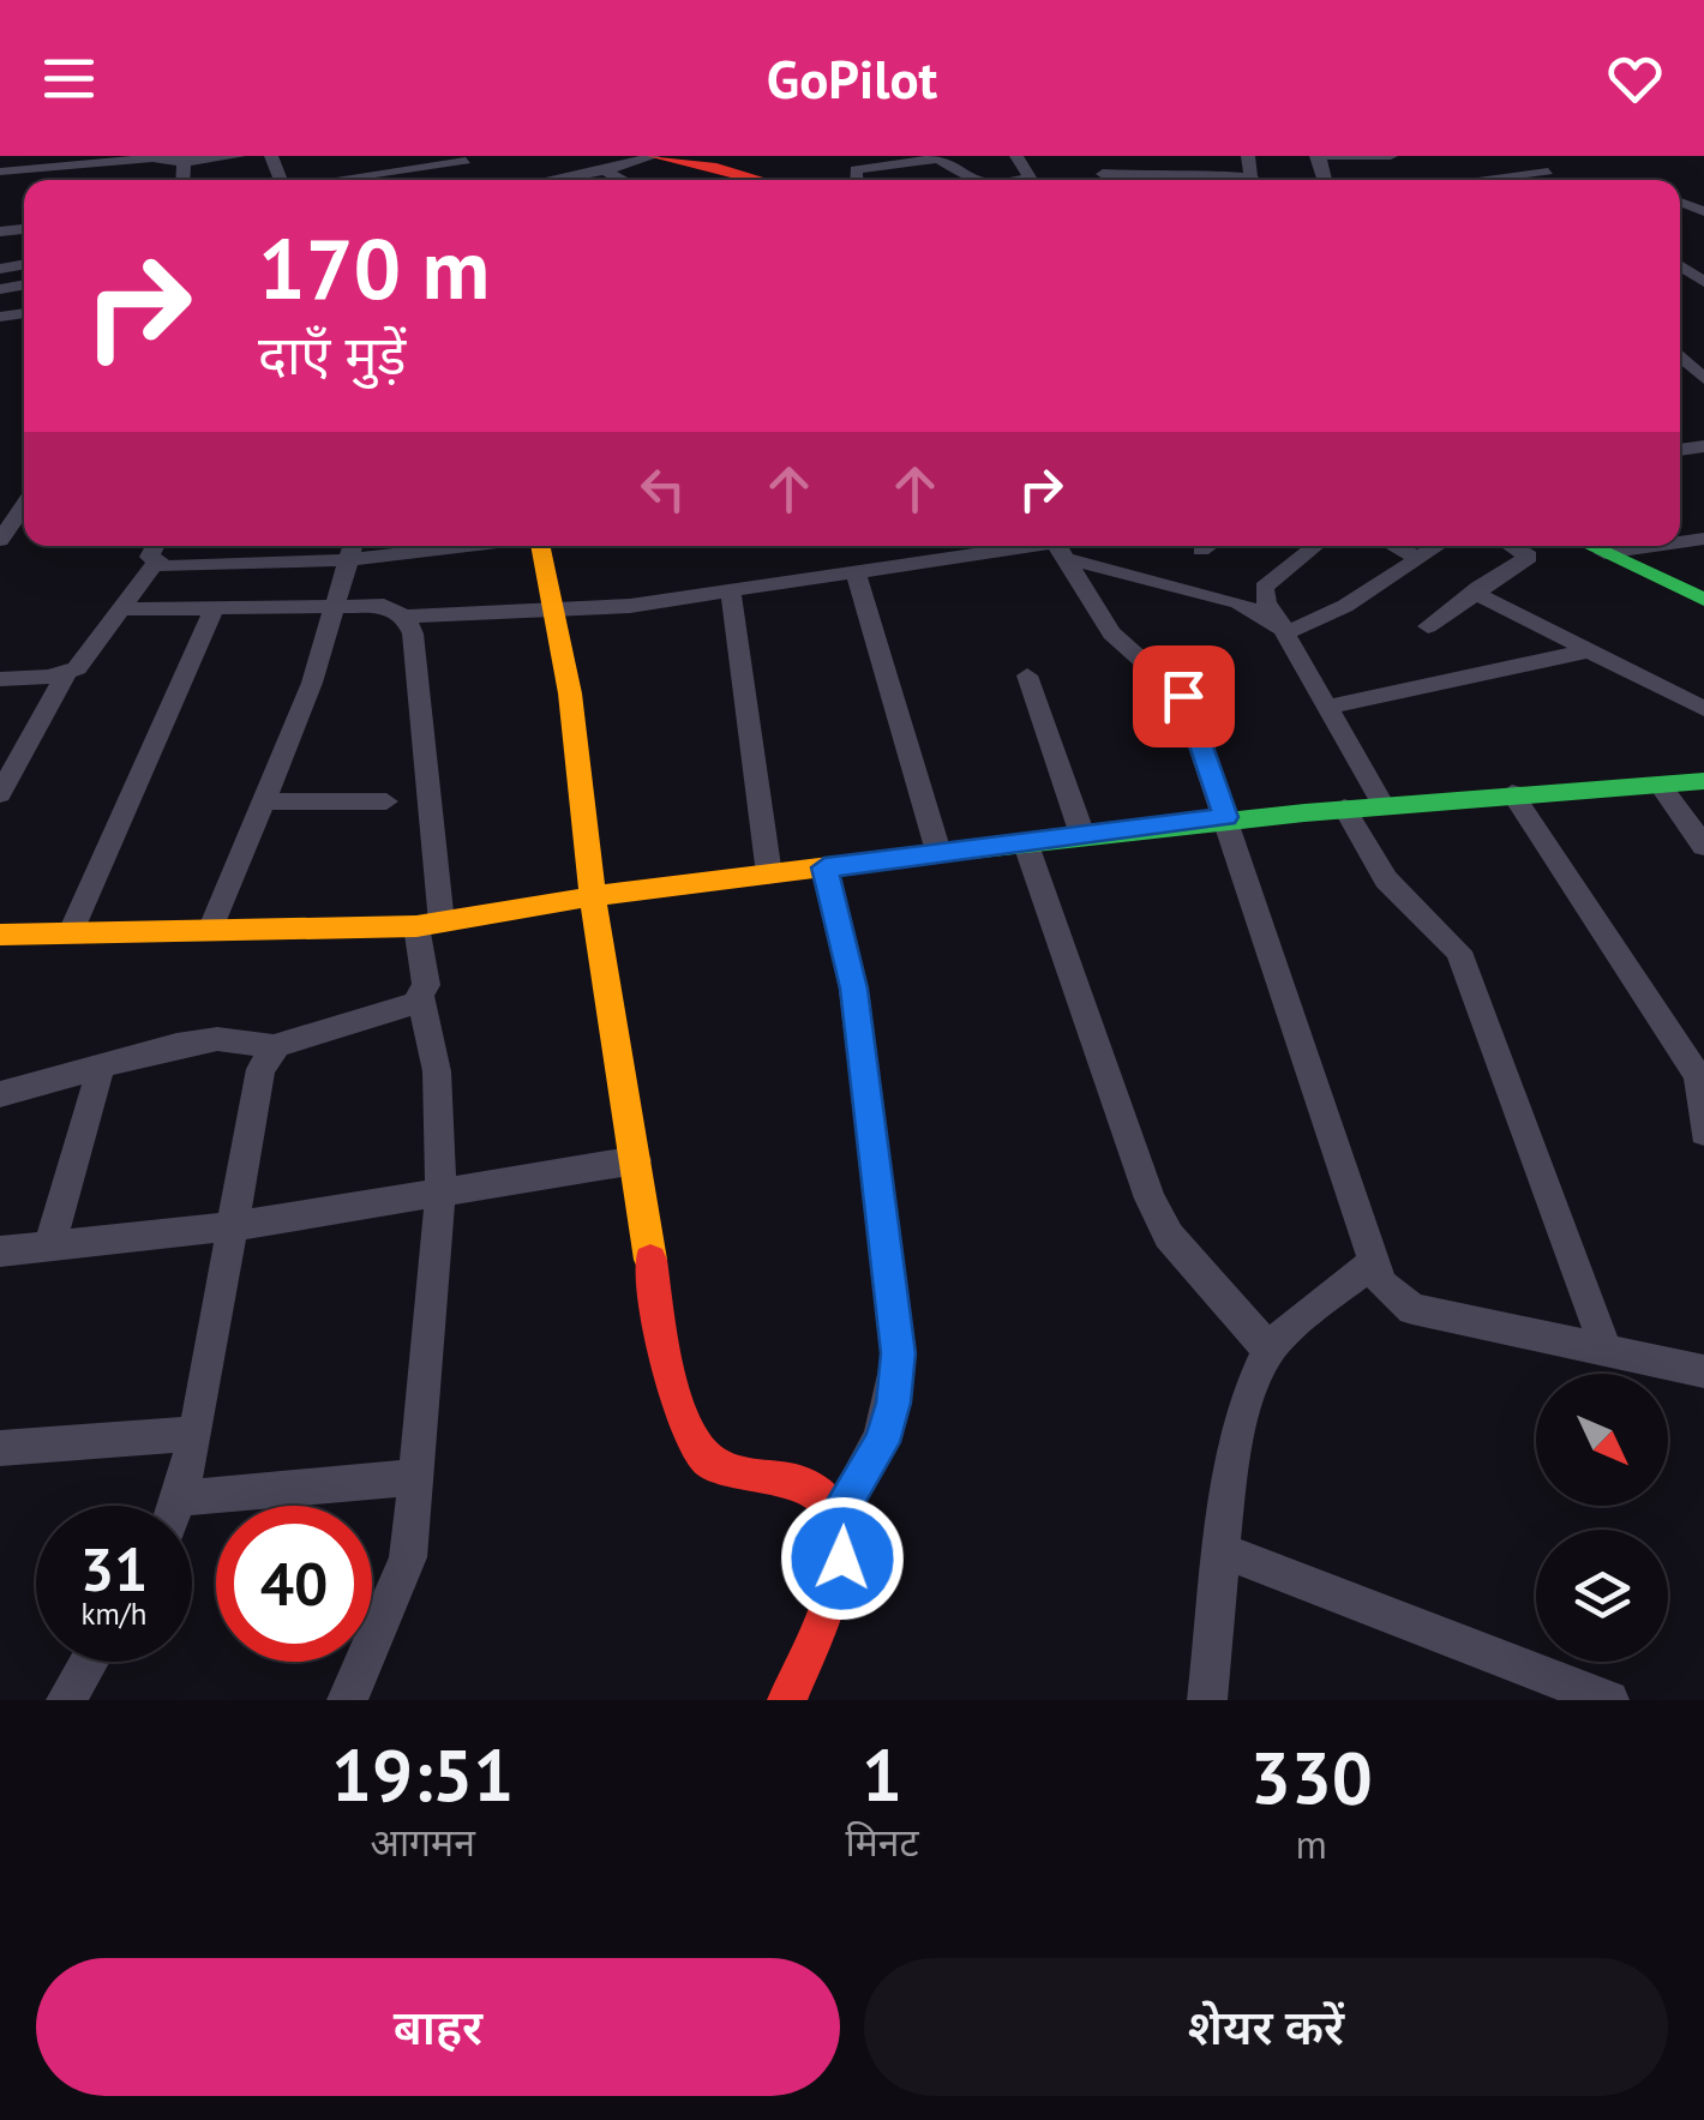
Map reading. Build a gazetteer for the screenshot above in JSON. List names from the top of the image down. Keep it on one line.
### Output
{"north":"bottom right","page":{"header":"GoPilot","turn":["170 m","दाएँ मुड़ें"],"speed":"31 km/h","limit":"40","eta":["19:51","आगमन","1","मिनट","330","m"],"buttons":["बाहर","शेयर करें"]}}
